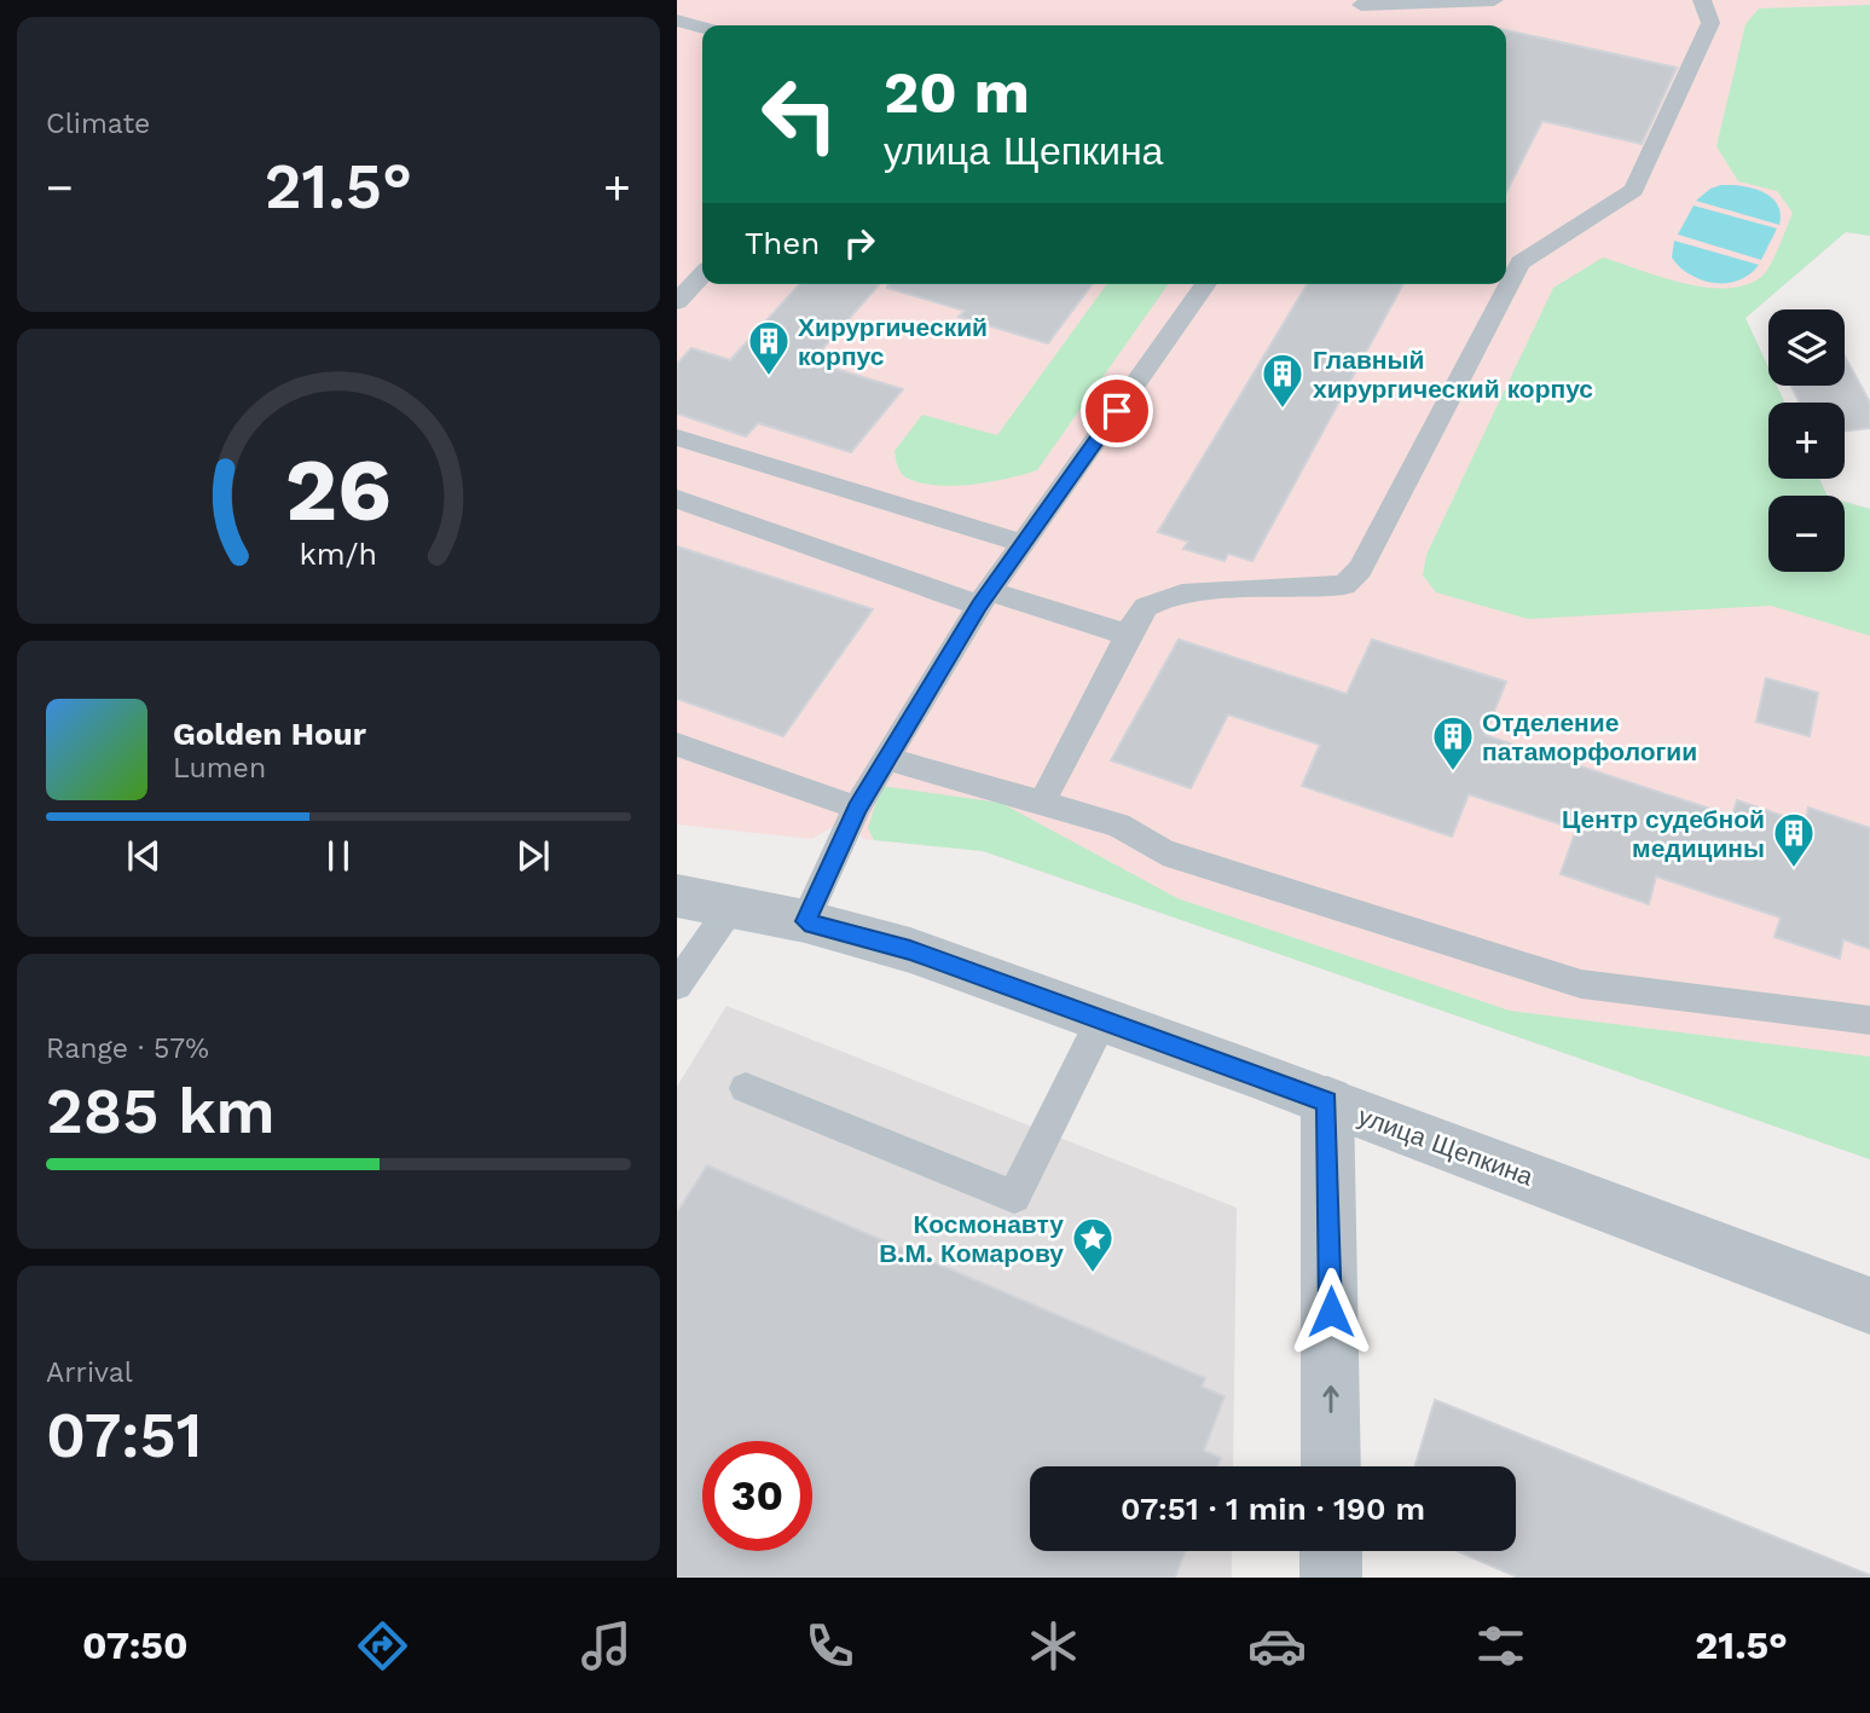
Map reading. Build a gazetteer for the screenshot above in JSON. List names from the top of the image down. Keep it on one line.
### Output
{"streets":{"street":["улица Щепкина"]},"places":{"building":["Хирургический корпус","Главный хирургический корпус","Отделение патаморфологии","Центр судебной медицины"],"place":["Космонавту В.М. Комарову"]},"page":{"tile":["Climate",["Range · 57%","285 km"],["Arrival","07:51"]],"turn":["20 m","улица Щепкина"],"heat":["−","21.5°","+"],"then":"Then","map_buttons":["+","−"],"song":["Golden Hour","Lumen"],"limit":"30","trip":"07:51 · 1 min · 190 m","tabs":["07:50","21.5°"],"gauge":["26","km/h"]}}
